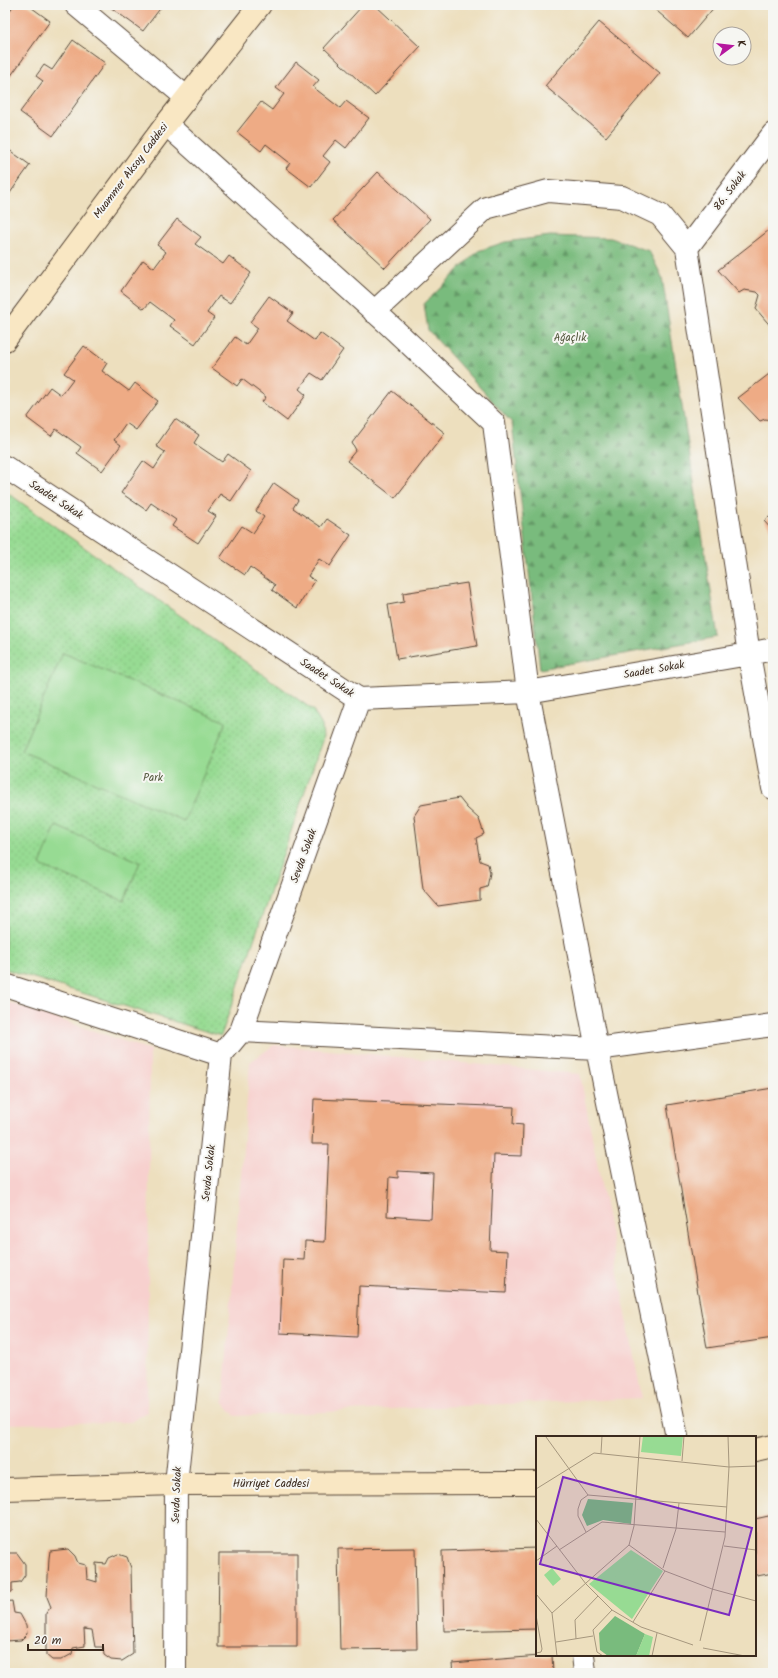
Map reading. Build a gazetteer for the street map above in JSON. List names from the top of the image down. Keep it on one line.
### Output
{"streets":{"main road":["Muammer Aksoy Caddesi","Hürriyet Caddesi"],"street":["86. Sokak","Saadet Sokak","Sevda Sokak"]},"crossings":[["Saadet Sokak","Sevda Sokak"],["Sevda Sokak","Hürriyet Caddesi"]],"parks":["Ağaçlık","Park"],"scale_bar":"20 m","north":"right"}
